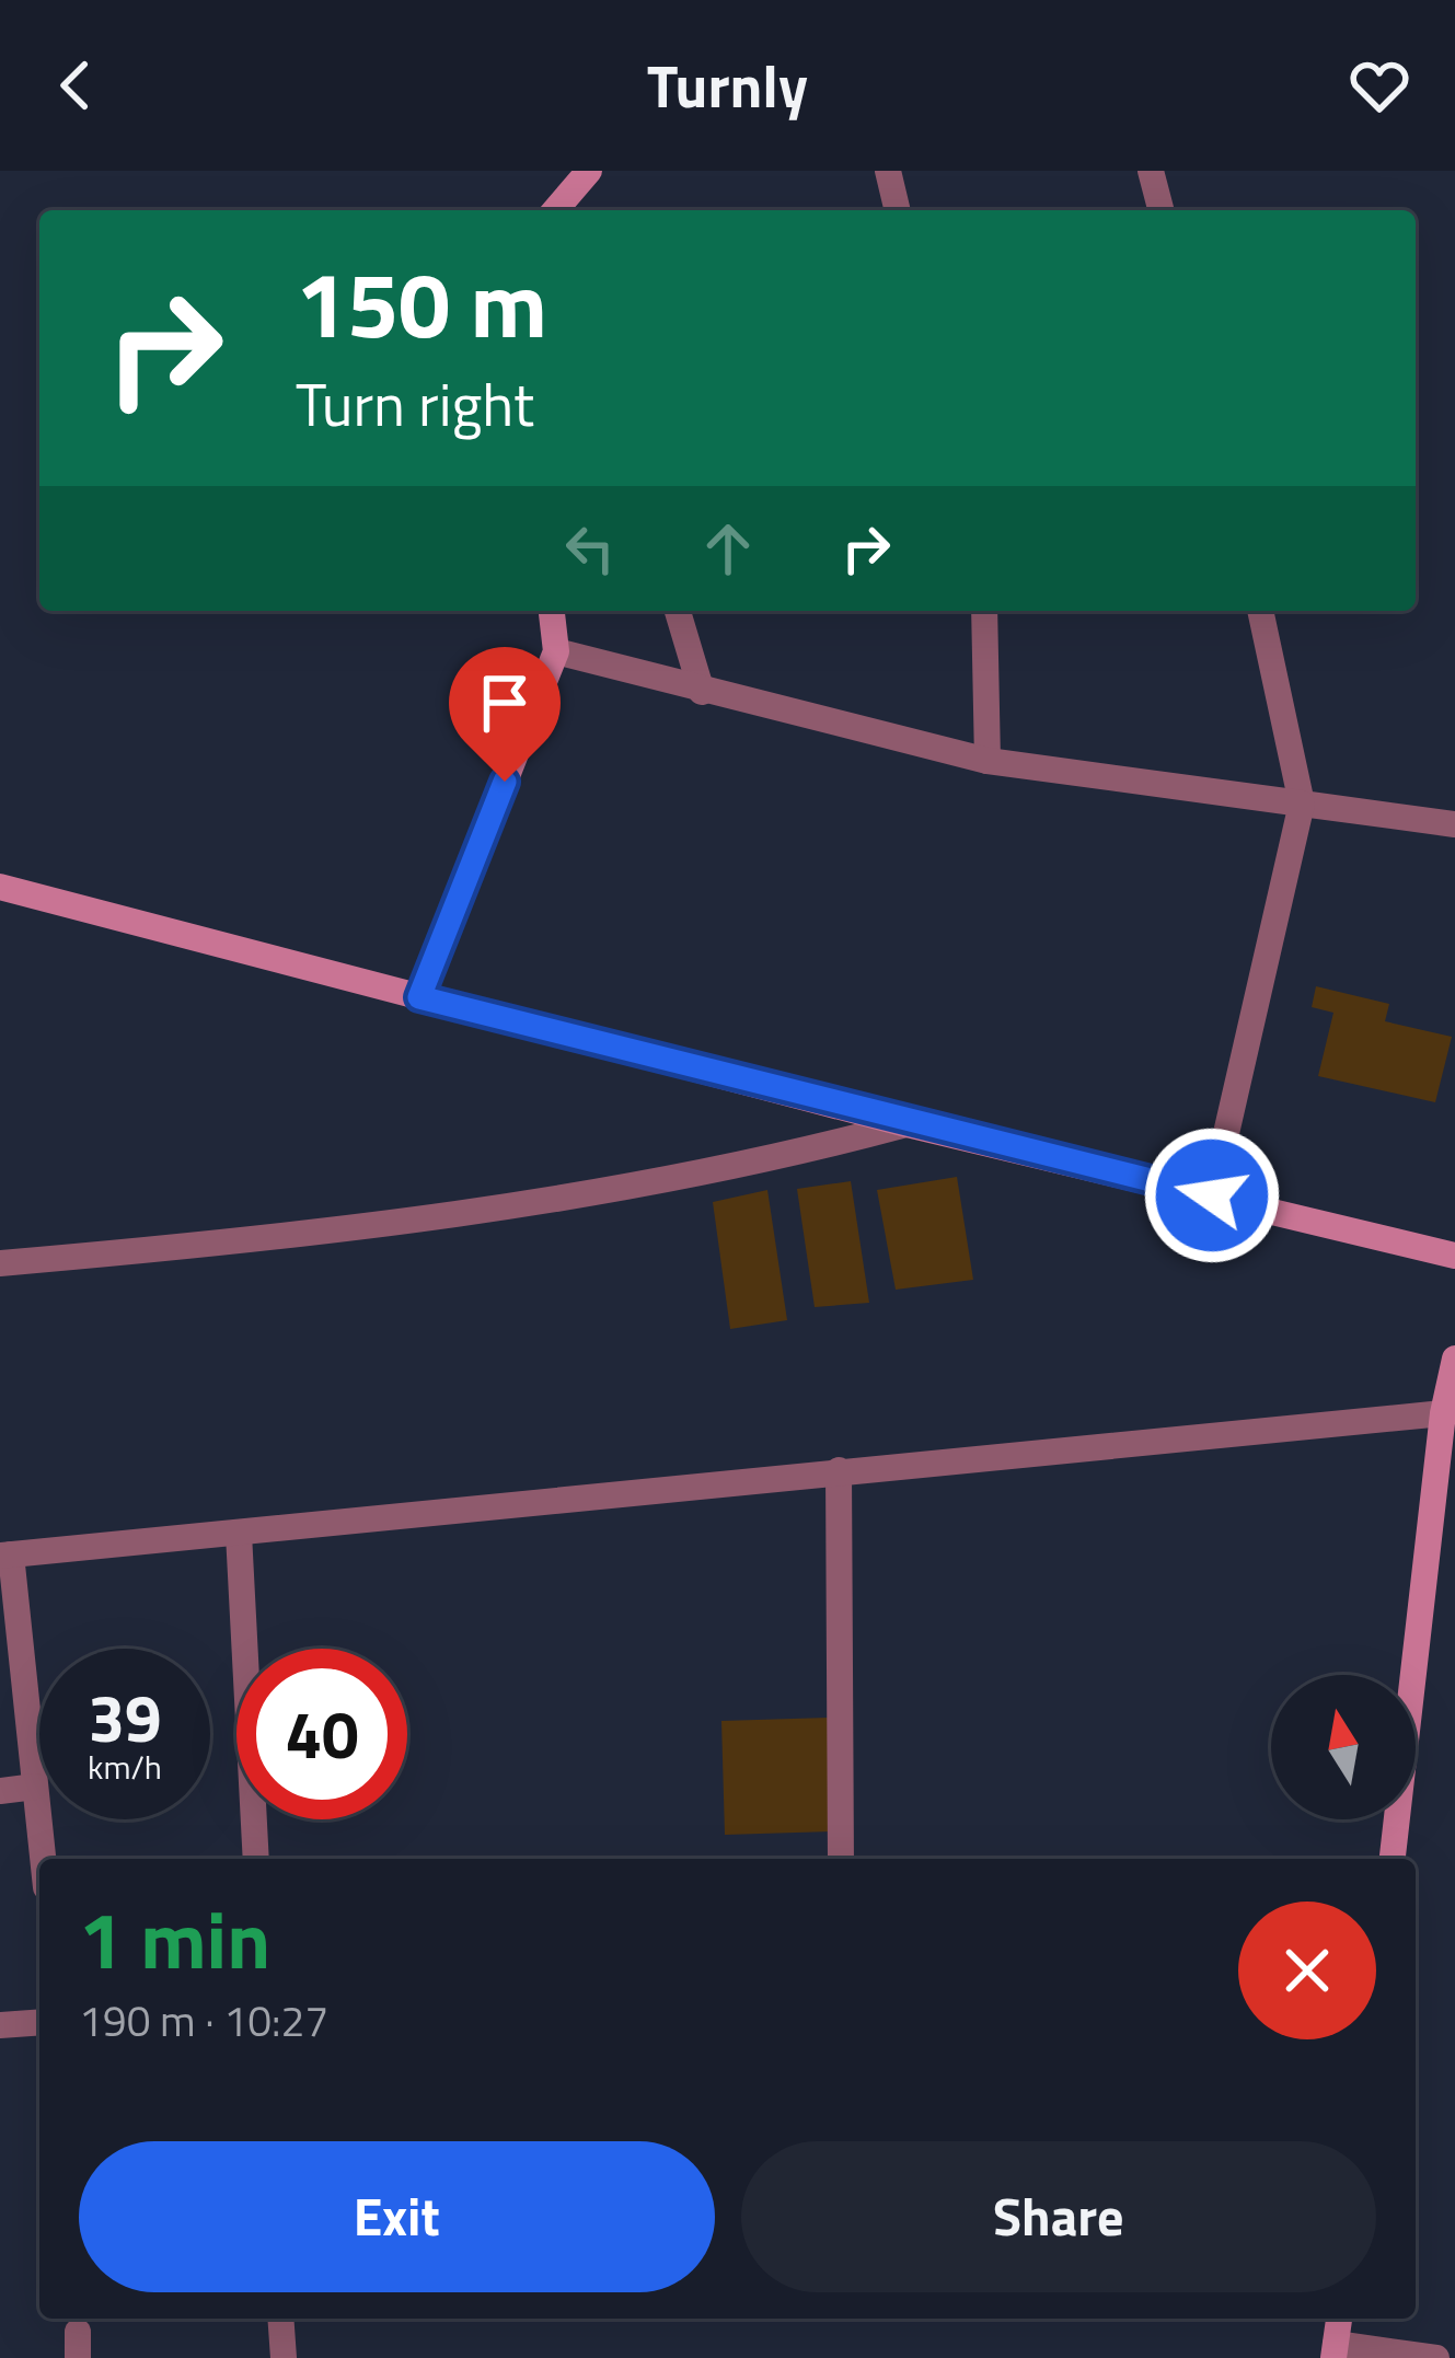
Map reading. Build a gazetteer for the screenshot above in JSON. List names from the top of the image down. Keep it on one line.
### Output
{"north":"top","page":{"header":"Turnly","turn":["150 m","Turn right"],"speed":"39 km/h","limit":"40","heading":["1 min","190 m · 10:27"],"buttons":["Exit","Share"]}}
